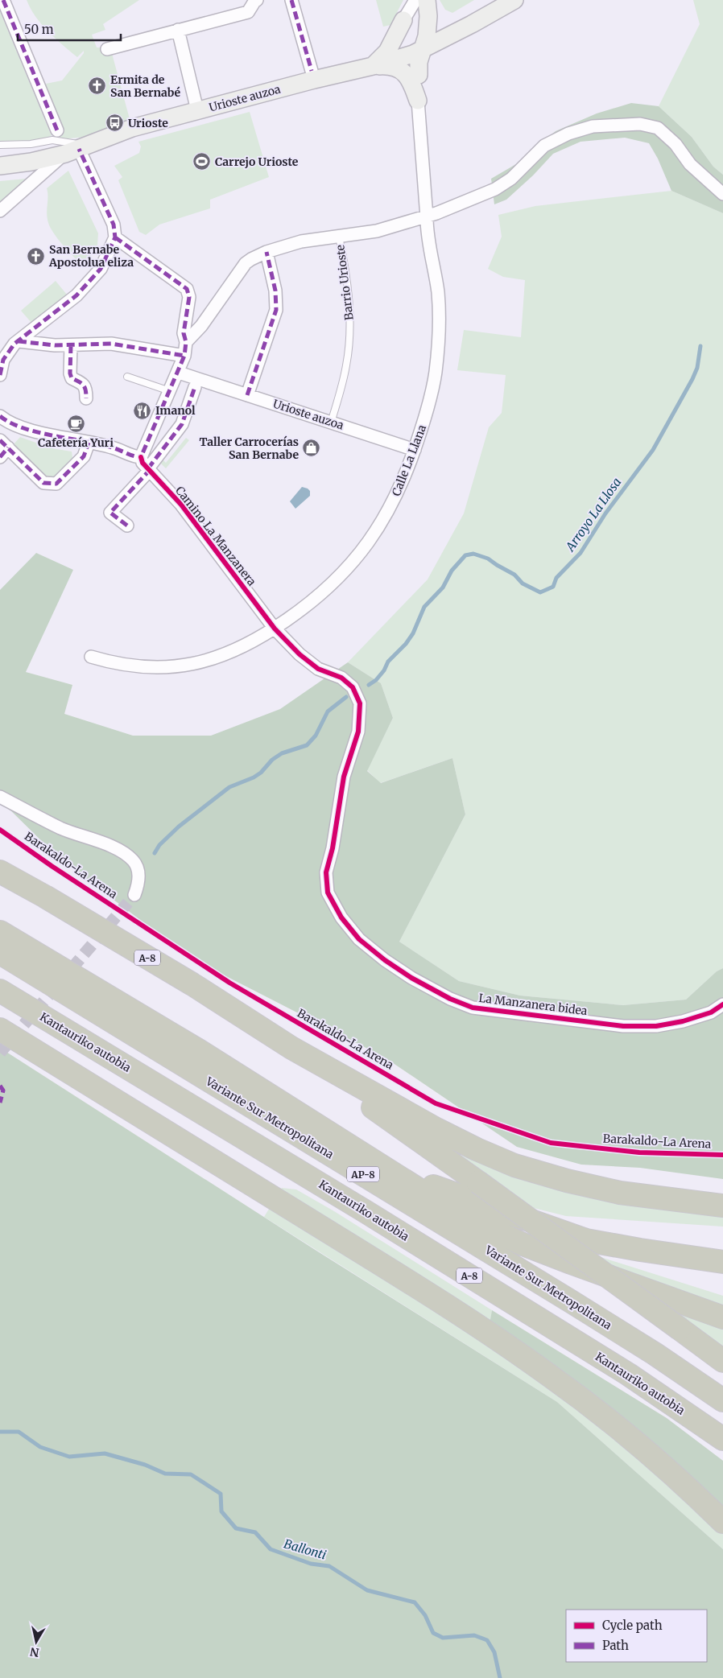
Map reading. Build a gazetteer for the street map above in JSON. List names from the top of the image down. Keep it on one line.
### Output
{"streets":{"highway":["A-8","Kantauriko autobia","Variante Sur Metropolitana","AP-8"],"street":["Urioste auzoa","Calle La Llana","Camino La Manzanera","La Manzanera bidea"],"lane":["Barrio Urioste"],"cycle path":["Barakaldo-La Arena"]},"crossings":[["Urioste auzoa","Barrio Urioste"],["Urioste auzoa","Calle La Llana"],["Calle La Llana","Camino La Manzanera"],["Calle La Llana","La Manzanera bidea"],["Camino La Manzanera","La Manzanera bidea"]],"water":["Arroyo La Llosa","Ballonti"],"places":{"church":["Ermita de San Bernabé","San Bernabe Apostolua eliza"],"bus stop":["Urioste"],"sports":["Carrejo Urioste"],"restaurant":["Imanol"],"cafe":["Cafetería Yuri"],"shop":["Taller Carrocerías San Bernabe"]},"legend":["Cycle path","Path"],"scale_bar":"50 m","north":"bottom"}
